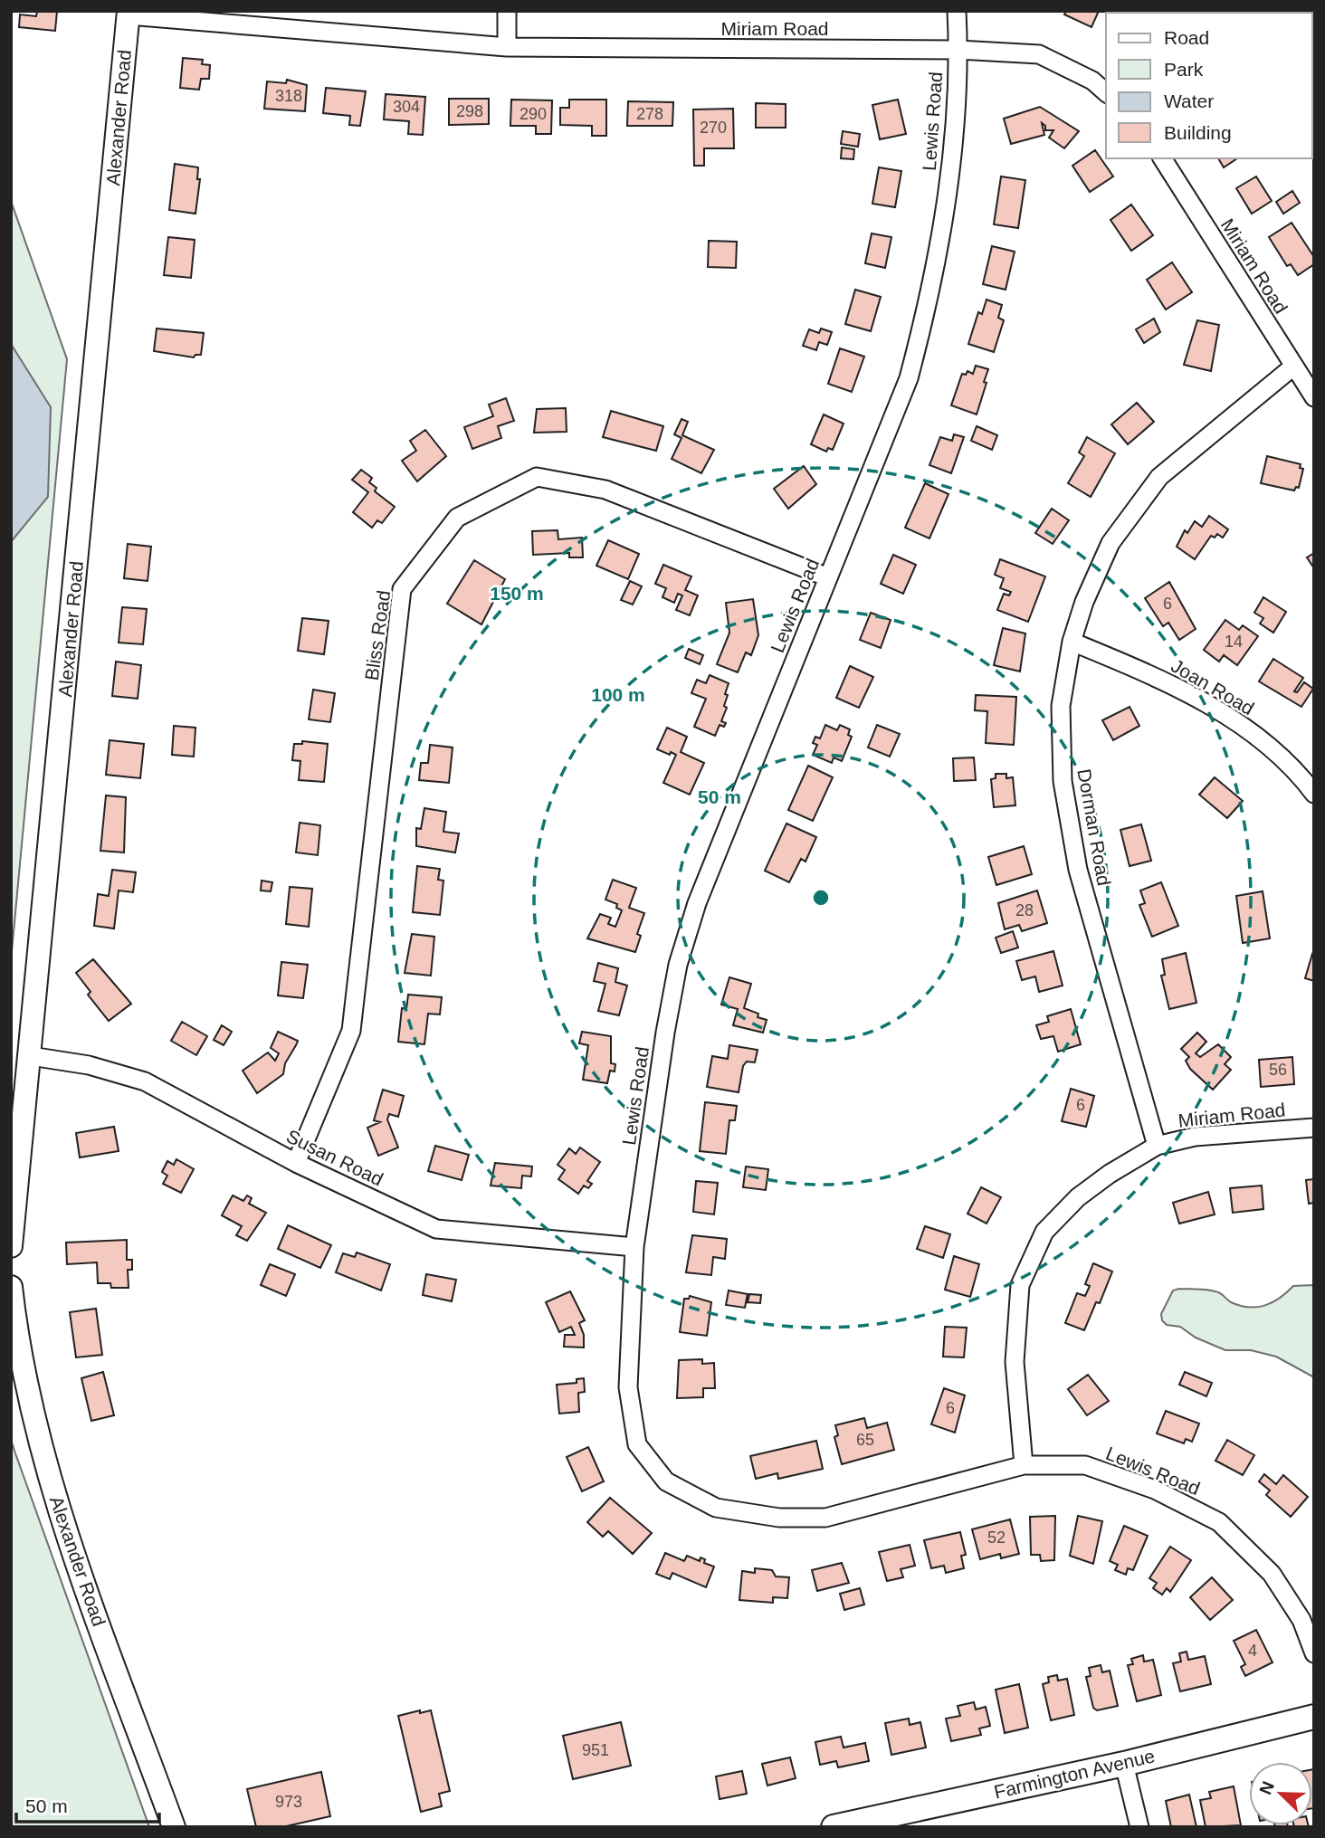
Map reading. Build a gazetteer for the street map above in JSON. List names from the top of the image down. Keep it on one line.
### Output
{"streets":{"main road":["Farmington Avenue"],"street":["Miriam Road","Alexander Road","Lewis Road","Bliss Road","Joan Road","Dorman Road","Susan Road"]},"crossings":[["Miriam Road","Alexander Road"],["Miriam Road","Lewis Road"],["Miriam Road","Dorman Road"],["Alexander Road","Susan Road"],["Lewis Road","Bliss Road"],["Lewis Road","Susan Road"],["Bliss Road","Susan Road"],["Joan Road","Dorman Road"]],"house_numbers":["318","304","298","290","278","270","6","14","28","56","6","6","65","52","4","951","973"],"legend":["Road","Park","Water","Building"],"scale_bar":"50 m","north":"top left","rings":["150 m","100 m","50 m"]}
